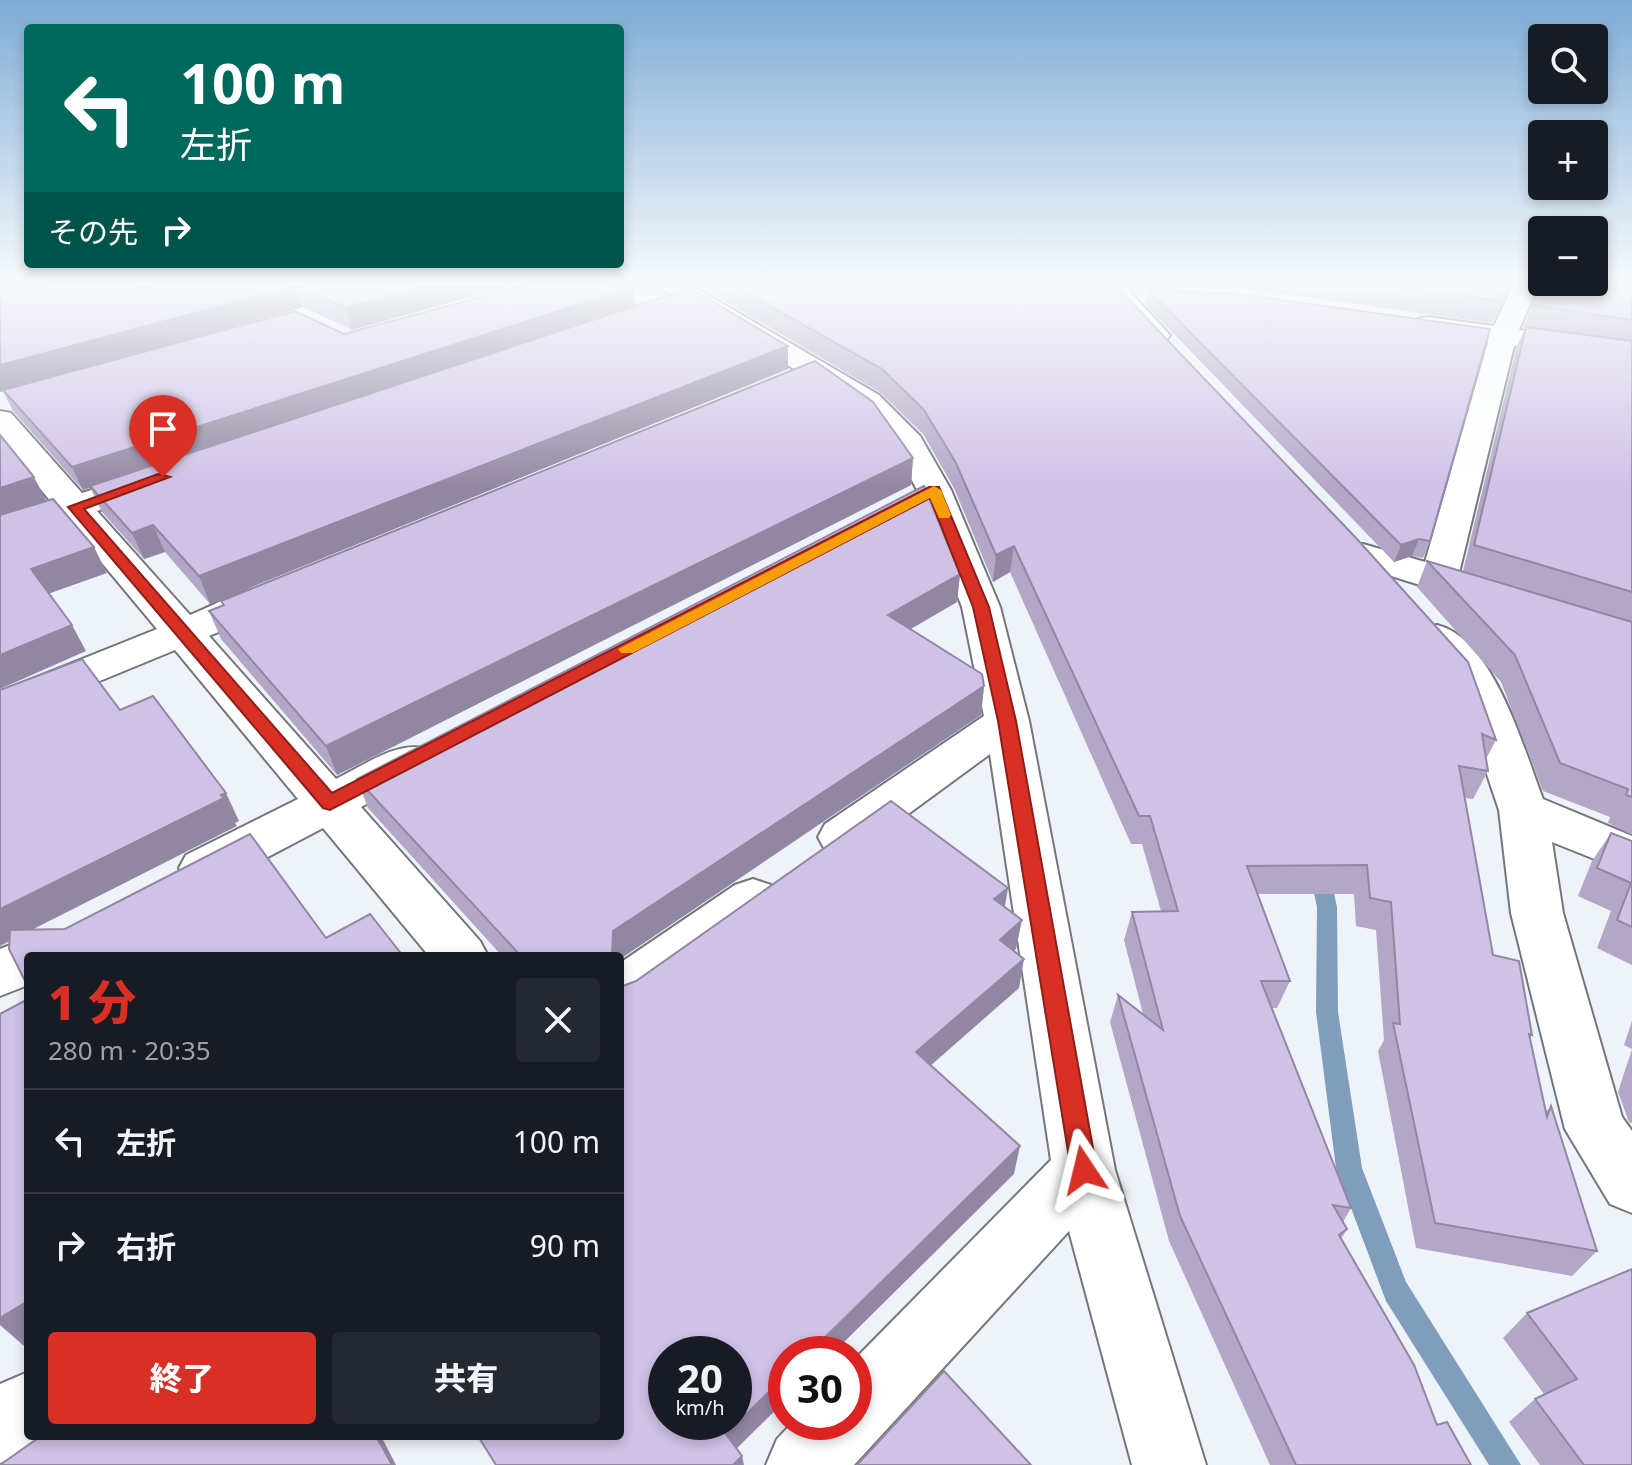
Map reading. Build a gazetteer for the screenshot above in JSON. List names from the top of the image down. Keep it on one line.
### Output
{"page":{"map_buttons":["+","−"],"turn":["100 m","左折"],"then":"その先","heading":["1 分","280 m · 20:35"],"list":[{"name":"左折","value":"100 m"},{"name":"右折","value":"90 m"}],"buttons":["終了","共有"],"speed":"20 km/h","limit":"30"}}
